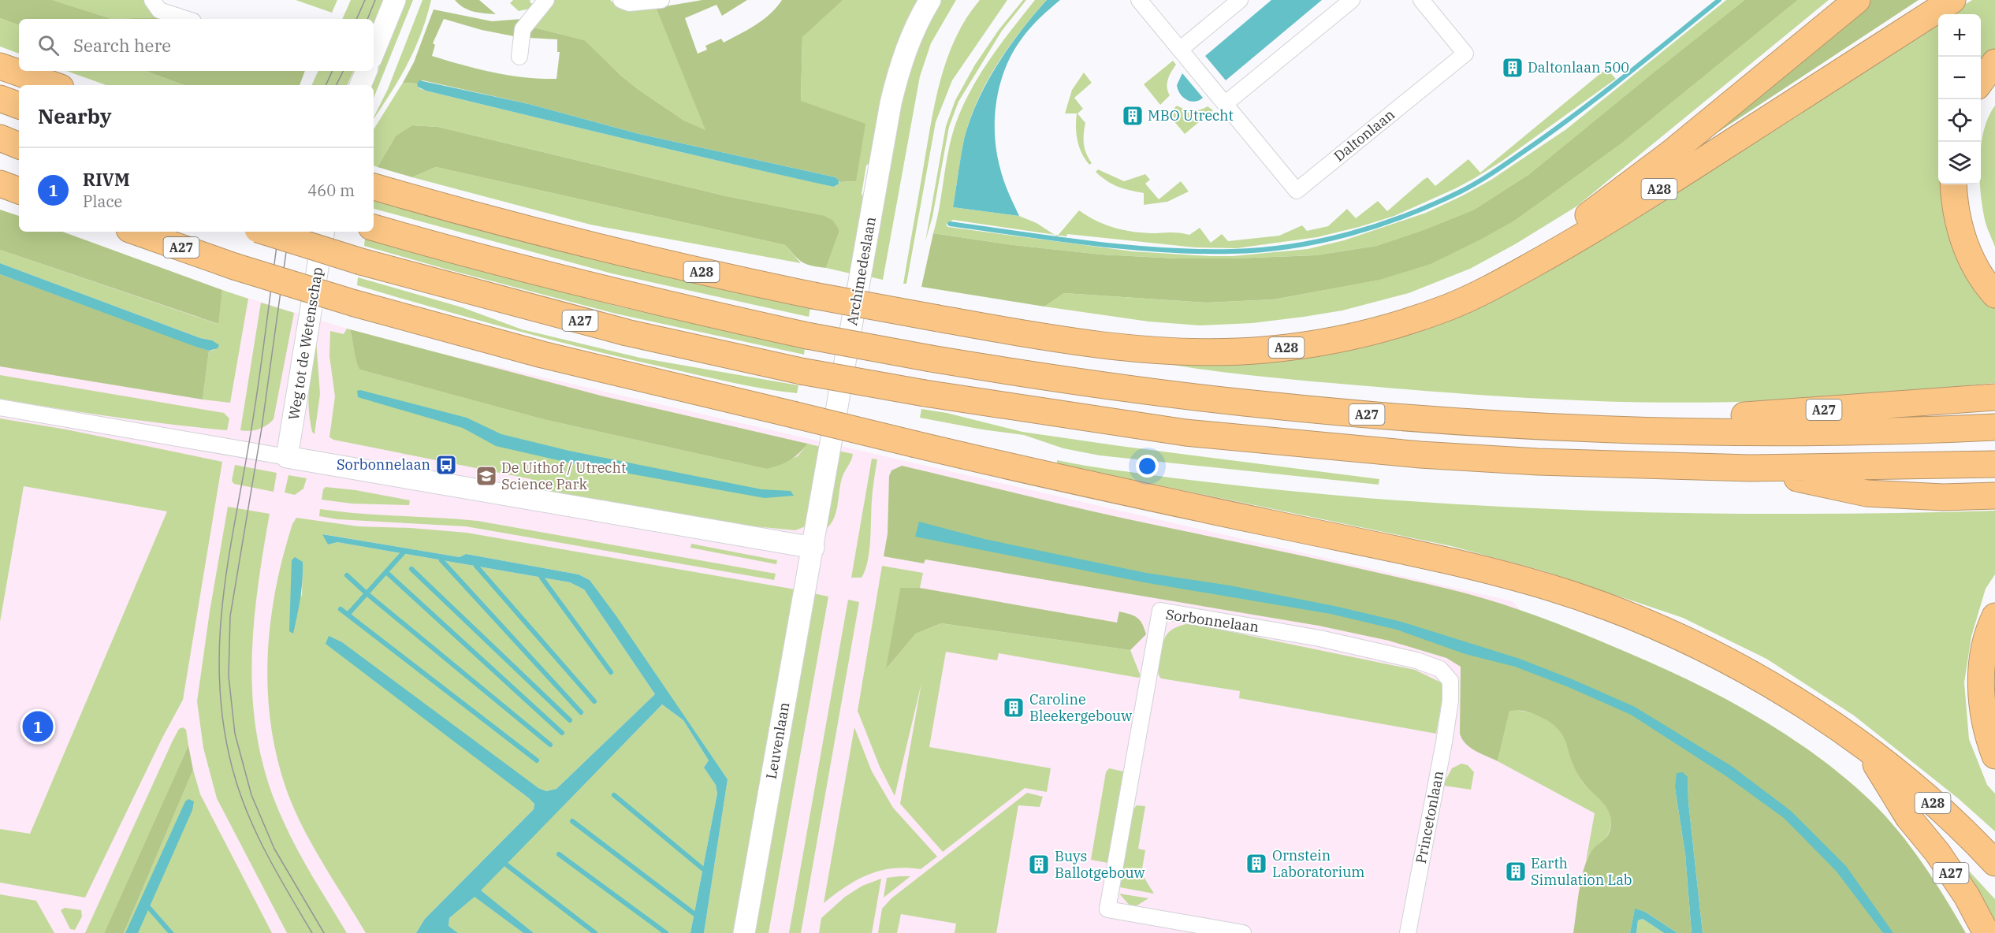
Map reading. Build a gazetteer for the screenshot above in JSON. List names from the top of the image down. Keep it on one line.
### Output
{"streets":{"highway":["A28","A27"],"main road":["Archimedeslaan","Weg tot de Wetenschap","Leuvenlaan"],"street":["Daltonlaan","Sorbonnelaan","Princetonlaan"]},"crossings":[["A28","A27"],["Archimedeslaan","Leuvenlaan"],["Sorbonnelaan","Princetonlaan"]],"places":{"building":["Daltonlaan 500","MBO Utrecht","Caroline Bleekergebouw","Ornstein Laboratorium","Buys Ballotgebouw","Earth Simulation Lab"],"bus stop":["Sorbonnelaan"],"school or university":["De Uithof / Utrecht Science Park"]},"page":{"map_buttons":["+","−"],"search":"Search here","heading":"Nearby","list":[{"mark":"1","name":"RIVM","note":"Place","value":"460 m"}],"pins":"1"}}
